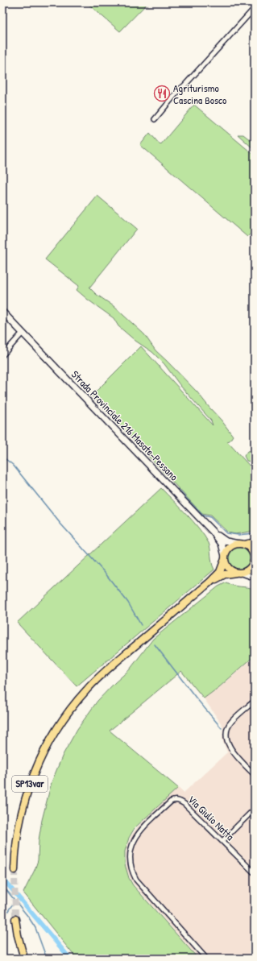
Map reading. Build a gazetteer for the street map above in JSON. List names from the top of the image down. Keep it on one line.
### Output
{"streets":{"main road":["Strada Provinciale 216 Masate-Pessano","SP13var"],"street":["Via Giulio Natta"]},"places":{"restaurant":["Agriturismo Cascina Bosco"]}}
